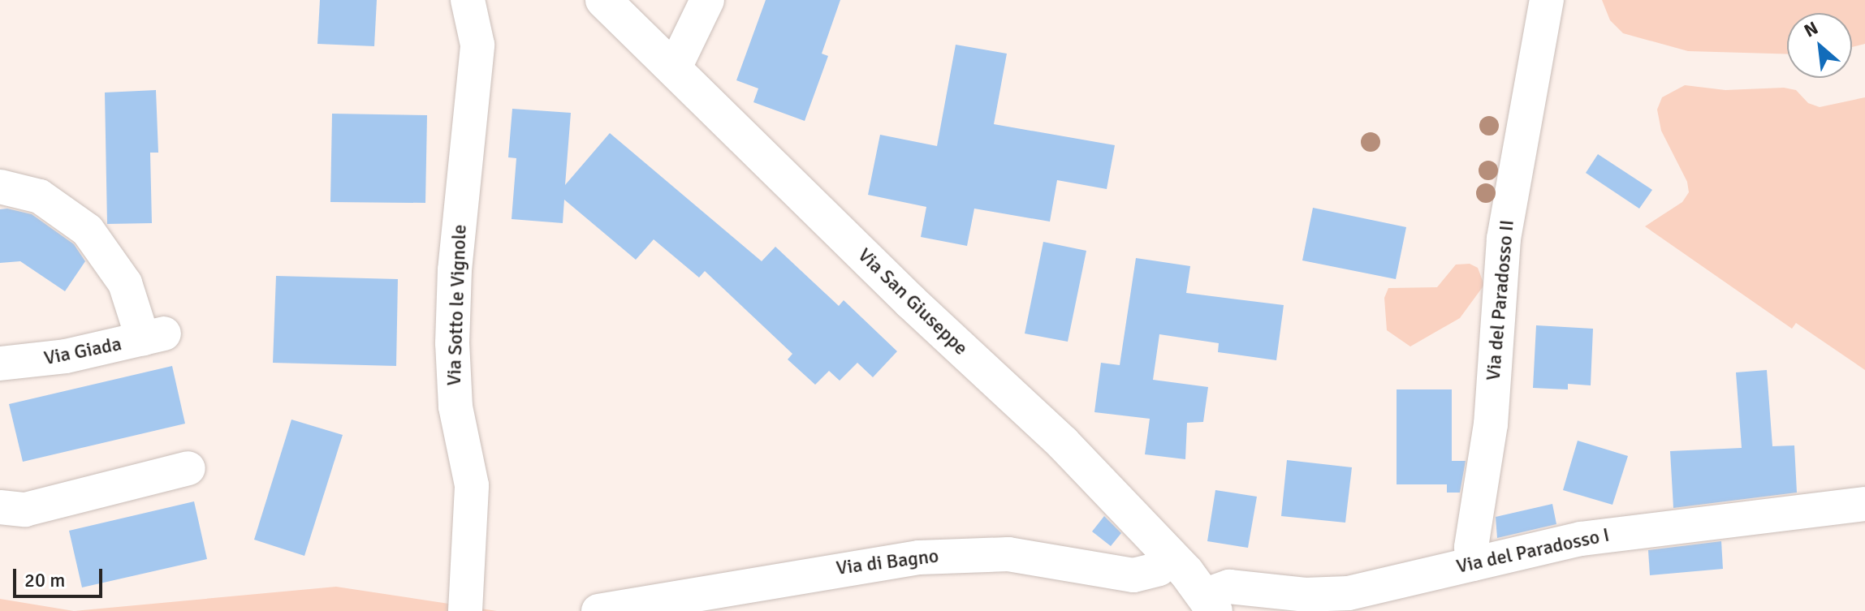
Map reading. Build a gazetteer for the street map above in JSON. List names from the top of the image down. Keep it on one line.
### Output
{"streets":{"main road":["Via San Giuseppe"],"street":["Via del Paradosso II","Via Sotto le Vignole","Via Giada","Via del Paradosso I","Via di Bagno"]},"crossings":[["Via del Paradosso II","Via del Paradosso I"],["Via San Giuseppe","Via del Paradosso I"],["Via San Giuseppe","Via di Bagno"]],"scale_bar":"20 m","north":"top left"}
